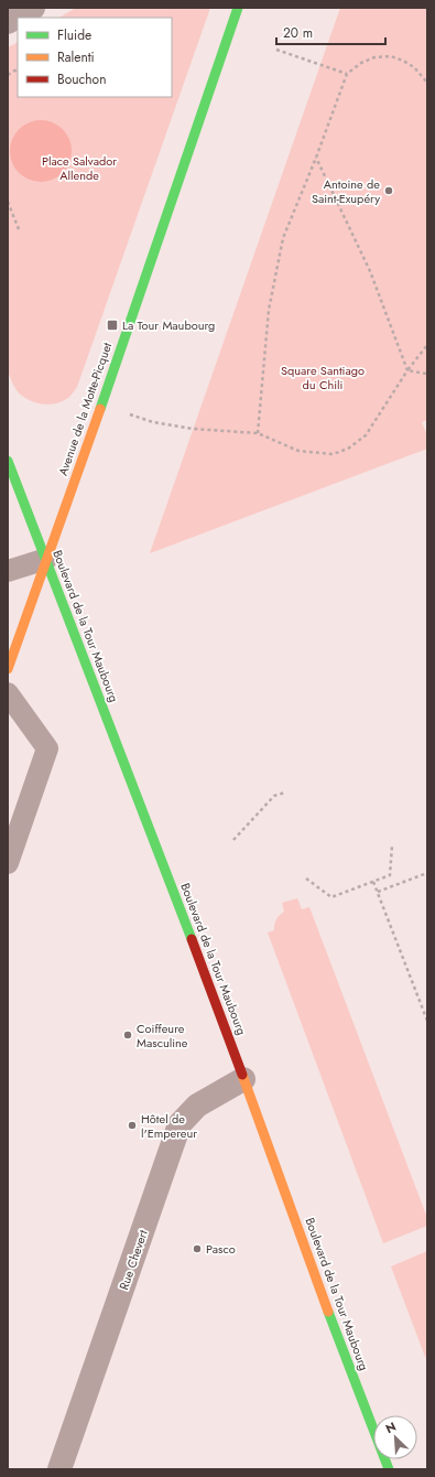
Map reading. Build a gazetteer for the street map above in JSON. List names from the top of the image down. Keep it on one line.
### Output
{"streets":{"street":["Avenue de la Motte-Picquet","Boulevard de la Tour Maubourg","Rue Chevert"]},"crossings":[["Avenue de la Motte-Picquet","Boulevard de la Tour Maubourg"],["Boulevard de la Tour Maubourg","Rue Chevert"]],"parks":["Place Salvador Allende","Square Santiago du Chili"],"places":{"other":["Antoine de Saint-Exupéry","Coiffeure Masculine","Hôtel de l'Empereur","Pasco"],"transit":["La Tour Maubourg"]},"legend":["Fluide","Ralenti","Bouchon"],"scale_bar":"20 m","north":"top left"}
